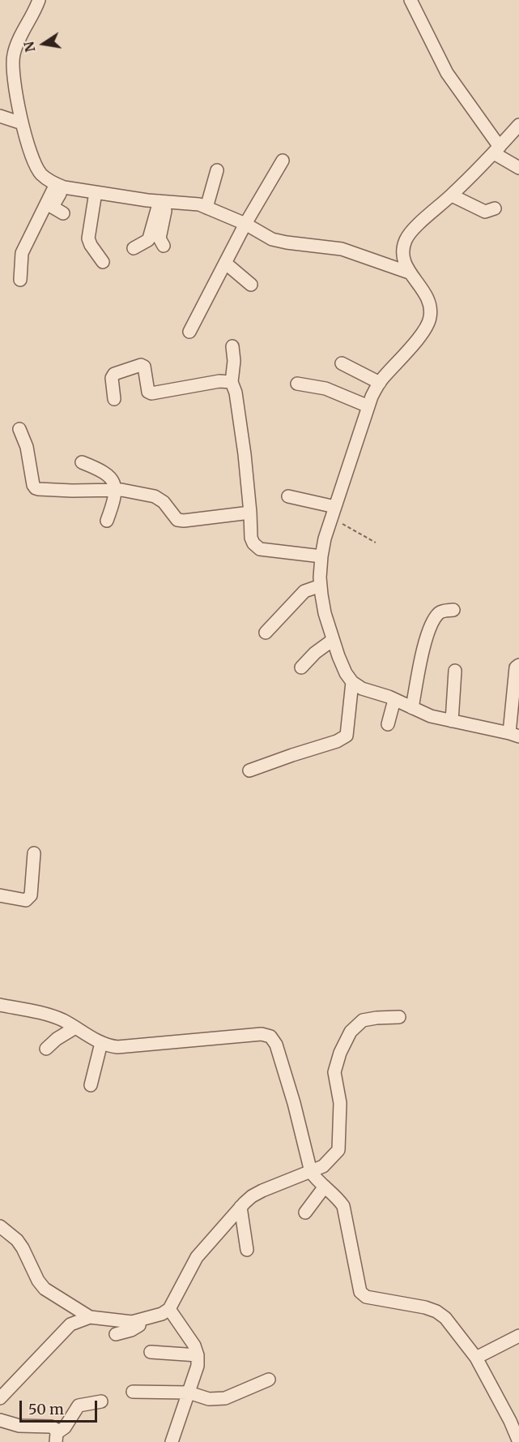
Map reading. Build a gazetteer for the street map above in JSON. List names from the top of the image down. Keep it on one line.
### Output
{"scale_bar":"50 m","north":"left"}
